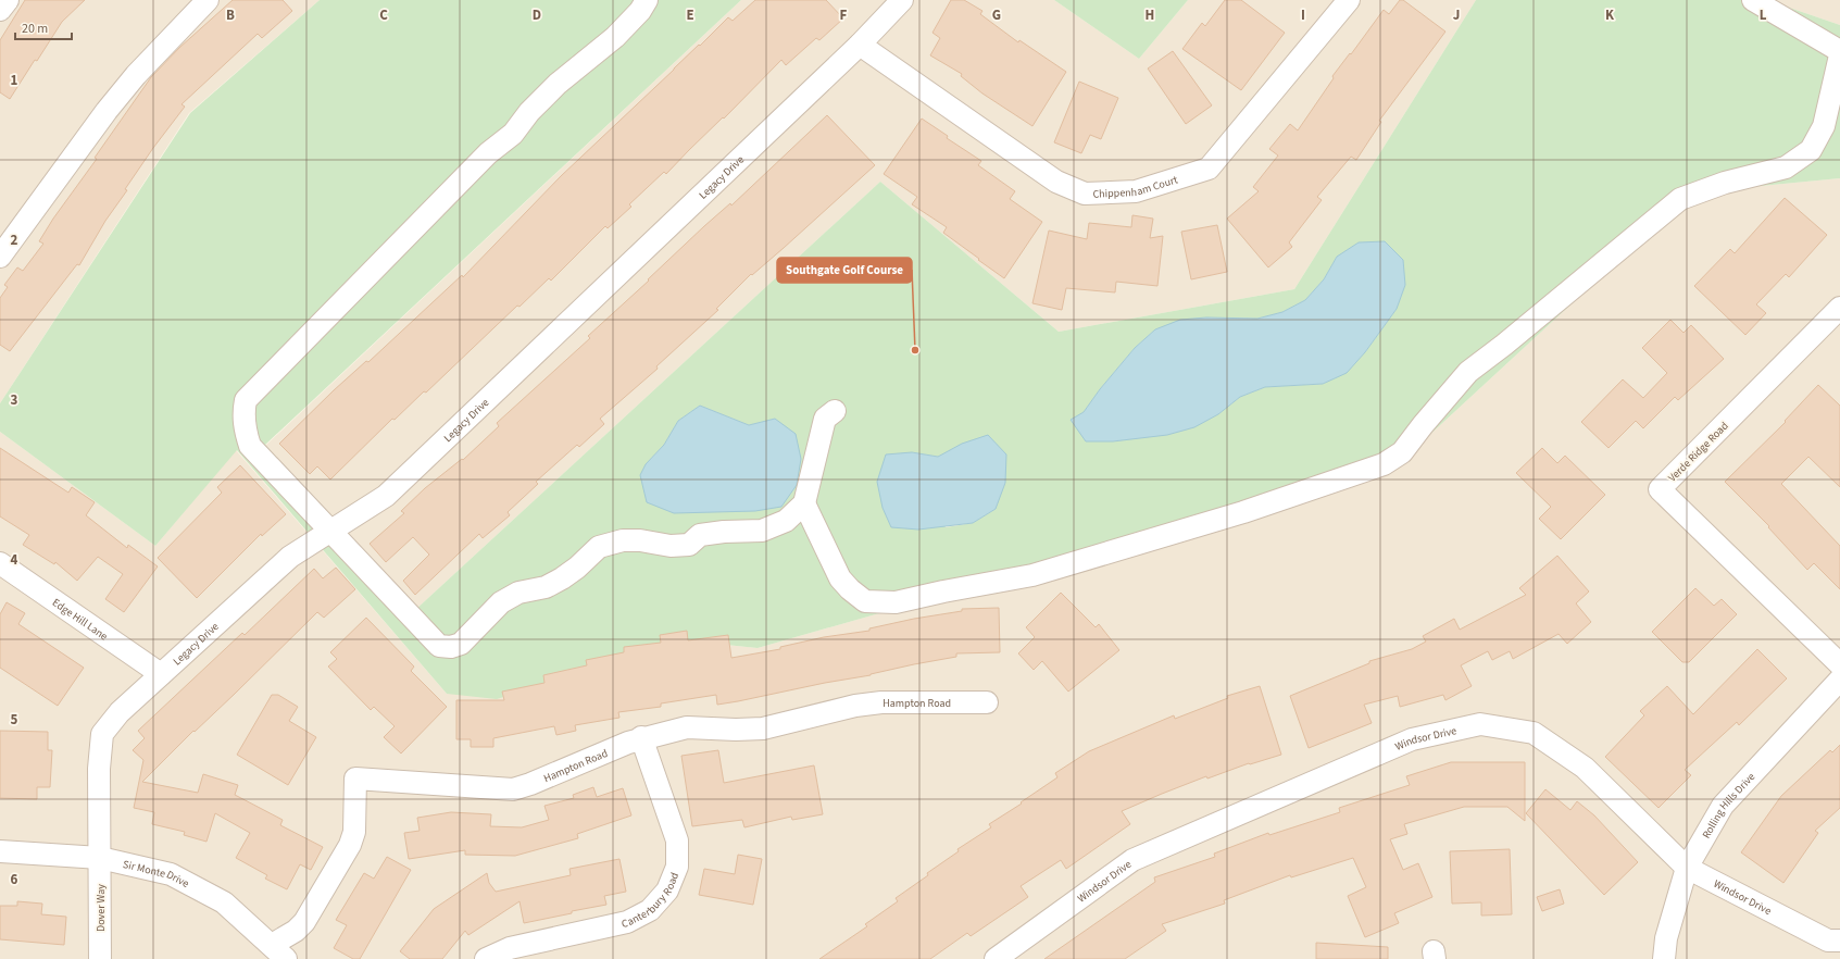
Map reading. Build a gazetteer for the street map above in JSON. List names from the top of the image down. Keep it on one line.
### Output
{"streets":{"street":["Legacy Drive","Chippenham Court","Verde Ridge Road","Edge Hill Lane","Hampton Road","Windsor Drive","Rolling Hills Drive","Sir Monte Drive","Canterbury Road","Dover Way"]},"crossings":[["Legacy Drive","Chippenham Court"],["Legacy Drive","Edge Hill Lane"],["Legacy Drive","Sir Monte Drive"],["Legacy Drive","Dover Way"],["Hampton Road","Sir Monte Drive"],["Hampton Road","Canterbury Road"],["Windsor Drive","Rolling Hills Drive"],["Sir Monte Drive","Dover Way"]],"places":["Southgate Golf Course"],"scale_bar":"20 m","grid":{"columns":["B","C","D","E","F","G","H","I","J","K","L"],"rows":["1","2","3","4","5","6"]}}
